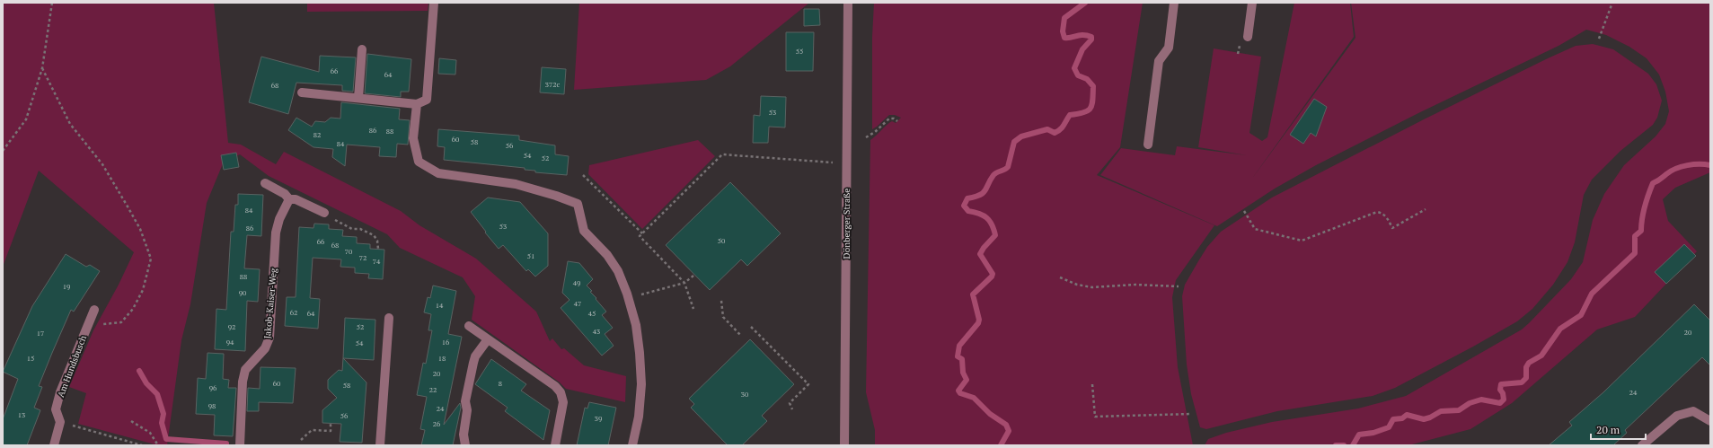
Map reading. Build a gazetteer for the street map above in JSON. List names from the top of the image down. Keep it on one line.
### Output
{"streets":{"street":["Dönberger Straße","Jakob-Kaiser-Weg","Am Hundsbusch"]},"house_numbers":["55","66","64","372c","68","53","86","88","82","60","58","84","56","54","52","84","53","86","50","66","68","70","51","72","74","88","49","19","90","47","14","62","64","45","92","52","43","20","17","94","16","54","15","18","20","60","8","58","96","22","24","30","98","24","13","56","39","26"],"scale_bar":"20 m"}
